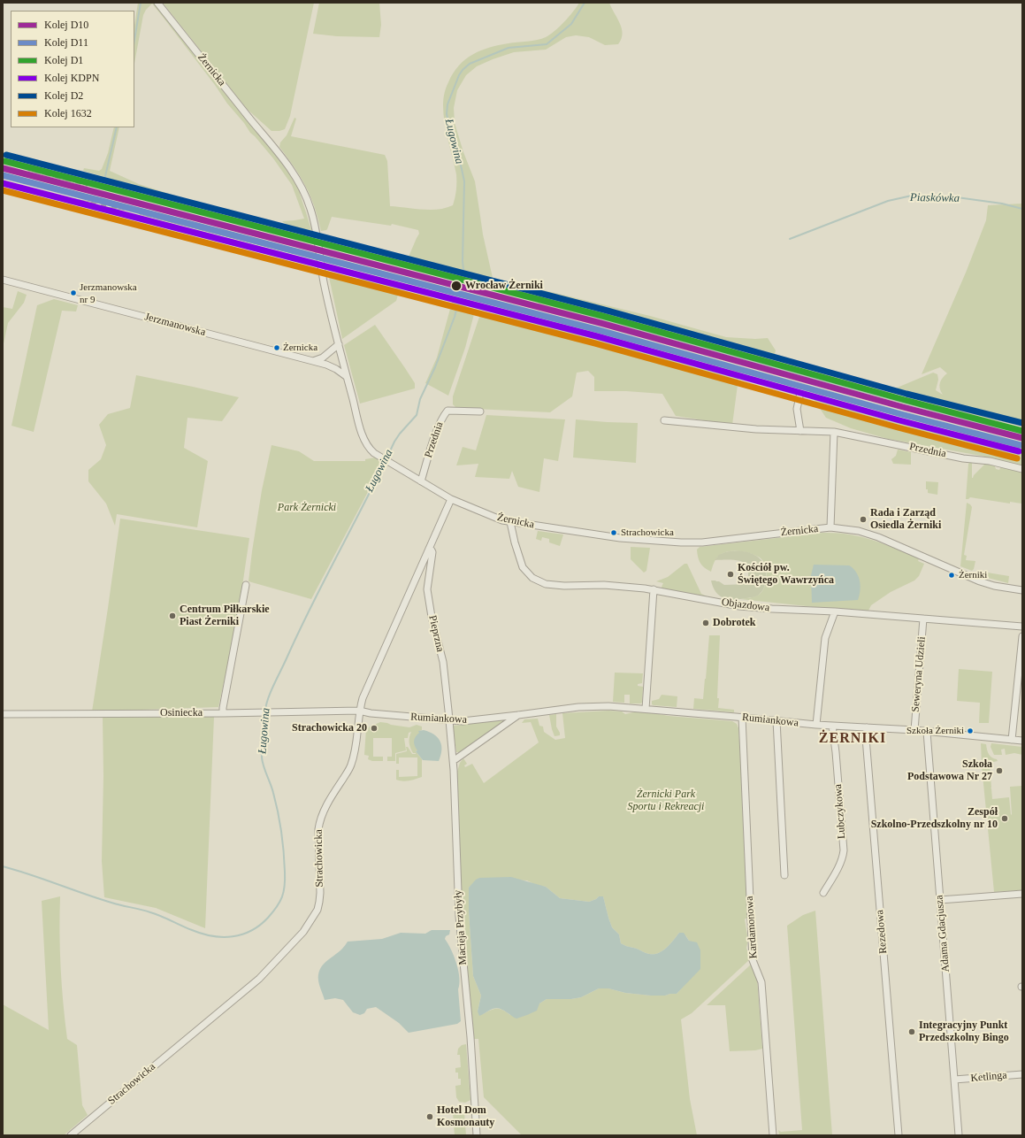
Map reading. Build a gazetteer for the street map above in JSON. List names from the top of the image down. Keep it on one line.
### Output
{"streets":{"street":["Żernicka","Jerzmanowska","Przednia","Objazdowa","Pieprzna","Seweryna Udzieli","Osiniecka","Rumiankowa","Lubczykowa","Strachowicka","Macieja Przybyły","Kardamonowa","Rezedowa","Adama Gdacjusza","Ketlinga"]},"crossings":[["Żernicka","Jerzmanowska"],["Żernicka","Przednia"],["Żernicka","Objazdowa"],["Żernicka","Strachowicka"],["Objazdowa","Seweryna Udzieli"],["Pieprzna","Rumiankowa"],["Pieprzna","Strachowicka"],["Pieprzna","Macieja Przybyły"],["Seweryna Udzieli","Rumiankowa"],["Osiniecka","Rumiankowa"],["Osiniecka","Strachowicka"],["Rumiankowa","Lubczykowa"],["Rumiankowa","Strachowicka"],["Rumiankowa","Macieja Przybyły"],["Rumiankowa","Kardamonowa"],["Rumiankowa","Rezedowa"],["Rumiankowa","Adama Gdacjusza"],["Adama Gdacjusza","Ketlinga"]],"districts":["ŻERNIKI"],"water":["Ługowina","Piaskówka"],"parks":["Park Żernicki","Żernicki Park Sportu i Rekreacji"],"places":["Wrocław Żerniki","Jerzmanowska nr 9","Żernicka","Rada i Zarząd Osiedla Żerniki","Strachowicka","Kościół pw. Świętego Wawrzyńca","Żerniki","Centrum Piłkarskie Piast Żerniki","Dobrotek","Strachowicka 20","Szkoła Żerniki","Szkoła Podstawowa Nr 27","Zespół Szkolno-Przedszkolny nr 10","Integracyjny Punkt Przedszkolny Bingo","Hotel Dom Kosmonauty"],"lines":["rail line D2","rail line D1","rail line D10","rail line D11","rail line KDPN","rail line 1632"],"legend":["Kolej D10","Kolej D11","Kolej D1","Kolej KDPN","Kolej D2","Kolej 1632"]}
